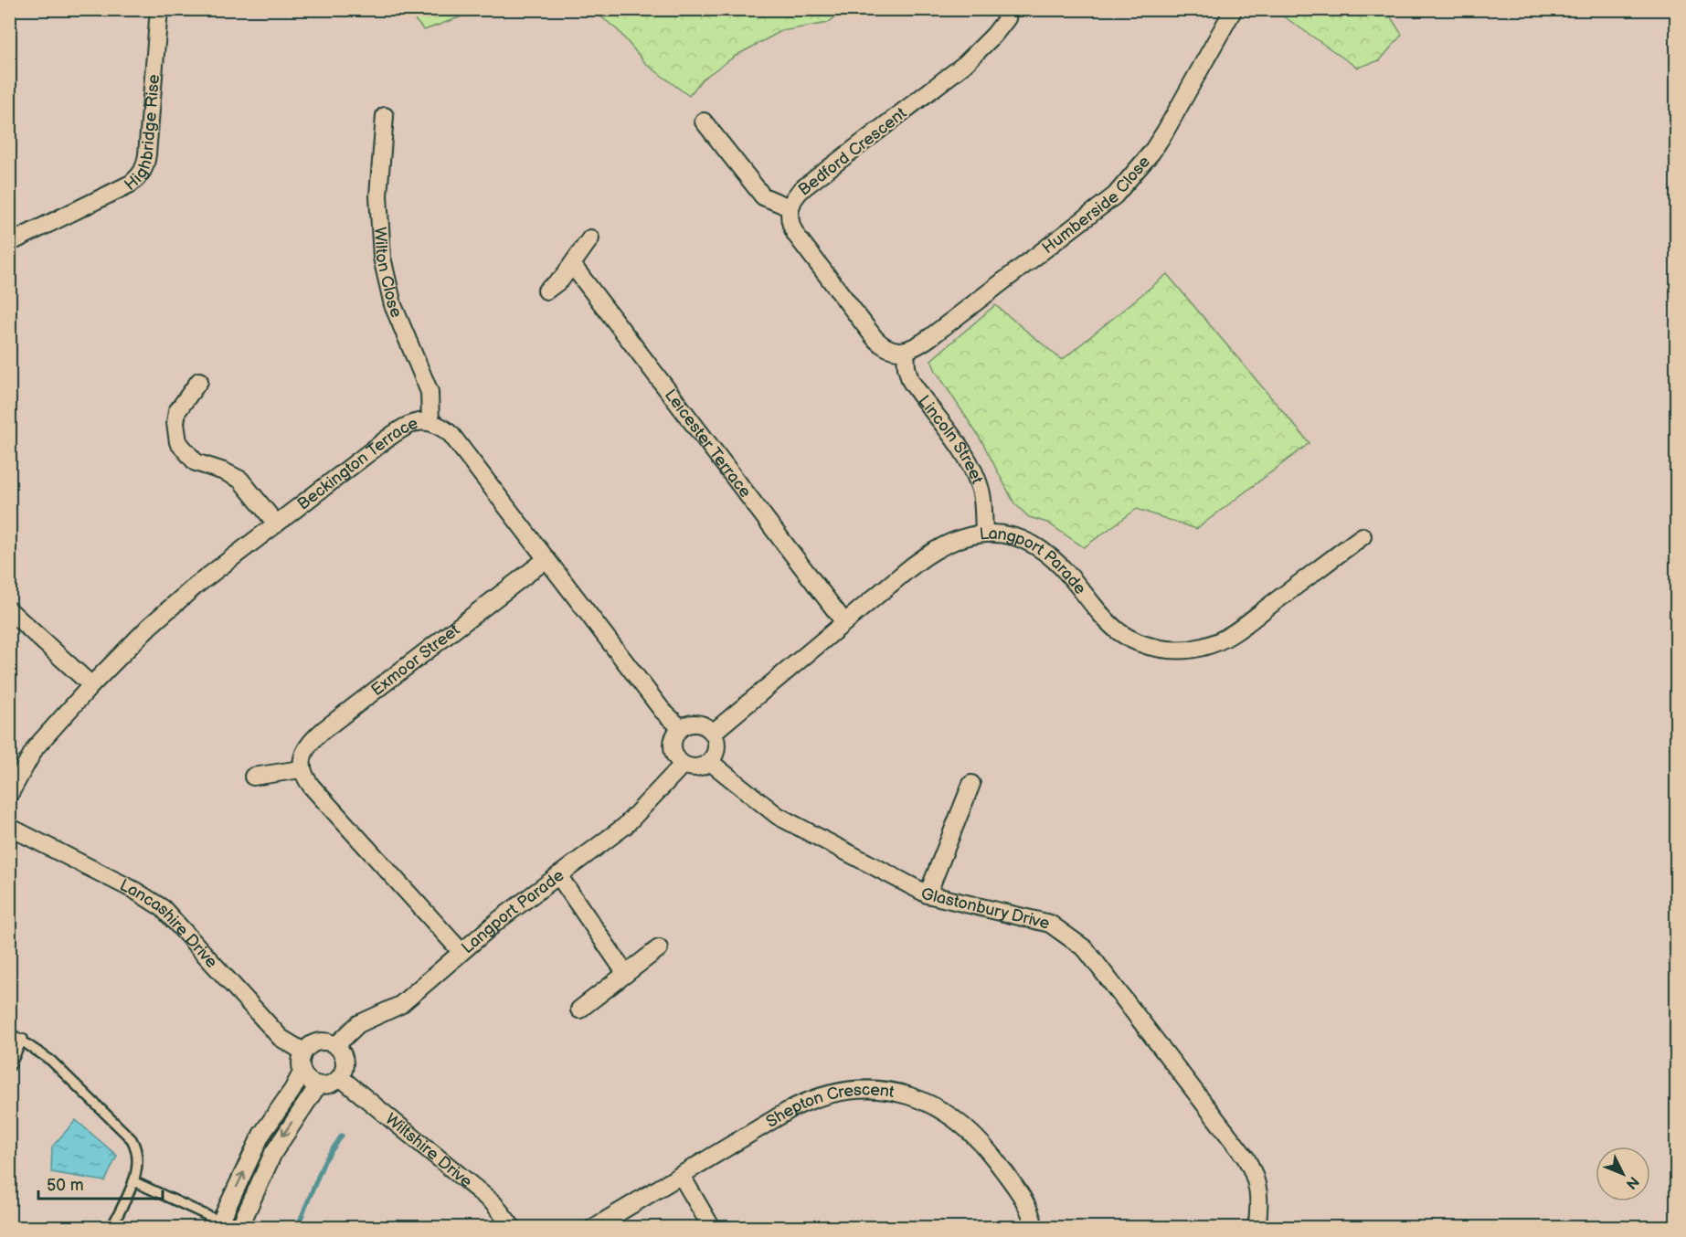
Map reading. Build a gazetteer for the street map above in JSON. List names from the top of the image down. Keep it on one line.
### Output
{"streets":{"street":["Highbridge Rise","Bedford Crescent","Humberside Close","Wilton Close","Lincoln Street","Leicester Terrace","Beckington Terrace","Langport Parade","Exmoor Street","Glastonbury Drive","Lancashire Drive","Shepton Crescent","Wiltshire Drive"]},"crossings":[["Bedford Crescent","Humberside Close"],["Bedford Crescent","Lincoln Street"],["Humberside Close","Lincoln Street"],["Wilton Close","Beckington Terrace"],["Lincoln Street","Langport Parade"],["Leicester Terrace","Langport Parade"],["Beckington Terrace","Langport Parade"],["Beckington Terrace","Exmoor Street"],["Beckington Terrace","Glastonbury Drive"],["Langport Parade","Glastonbury Drive"],["Langport Parade","Lancashire Drive"],["Langport Parade","Wiltshire Drive"],["Lancashire Drive","Wiltshire Drive"]],"scale_bar":"50 m","north":"bottom right"}
